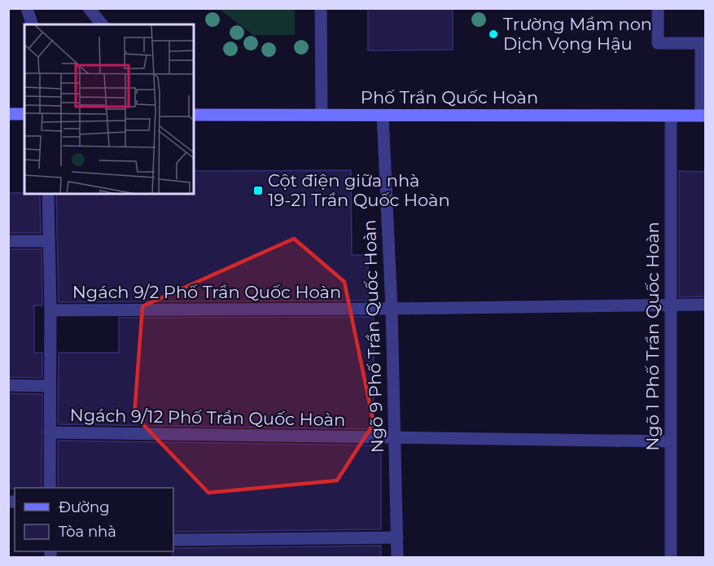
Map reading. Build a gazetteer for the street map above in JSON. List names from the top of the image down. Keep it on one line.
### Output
{"streets":{"street":["Phố Trần Quốc Hoàn","Ngách 9/2 Phố Trần Quốc Hoàn","Ngõ 9 Phố Trần Quốc Hoàn","Ngõ 1 Phố Trần Quốc Hoàn","Ngách 9/12 Phố Trần Quốc Hoàn"]},"crossings":[["Phố Trần Quốc Hoàn","Ngõ 9 Phố Trần Quốc Hoàn"],["Phố Trần Quốc Hoàn","Ngõ 1 Phố Trần Quốc Hoàn"],["Ngách 9/2 Phố Trần Quốc Hoàn","Ngõ 9 Phố Trần Quốc Hoàn"],["Ngách 9/2 Phố Trần Quốc Hoàn","Ngõ 1 Phố Trần Quốc Hoàn"],["Ngõ 9 Phố Trần Quốc Hoàn","Ngách 9/12 Phố Trần Quốc Hoàn"],["Ngõ 1 Phố Trần Quốc Hoàn","Ngách 9/12 Phố Trần Quốc Hoàn"]],"places":{"other":["Trường Mầm non Dịch Vọng Hậu"],"transit":["Cột điện giữa nhà 19-21 Trần Quốc Hoàn"]},"legend":["Đường","Tòa nhà"]}
